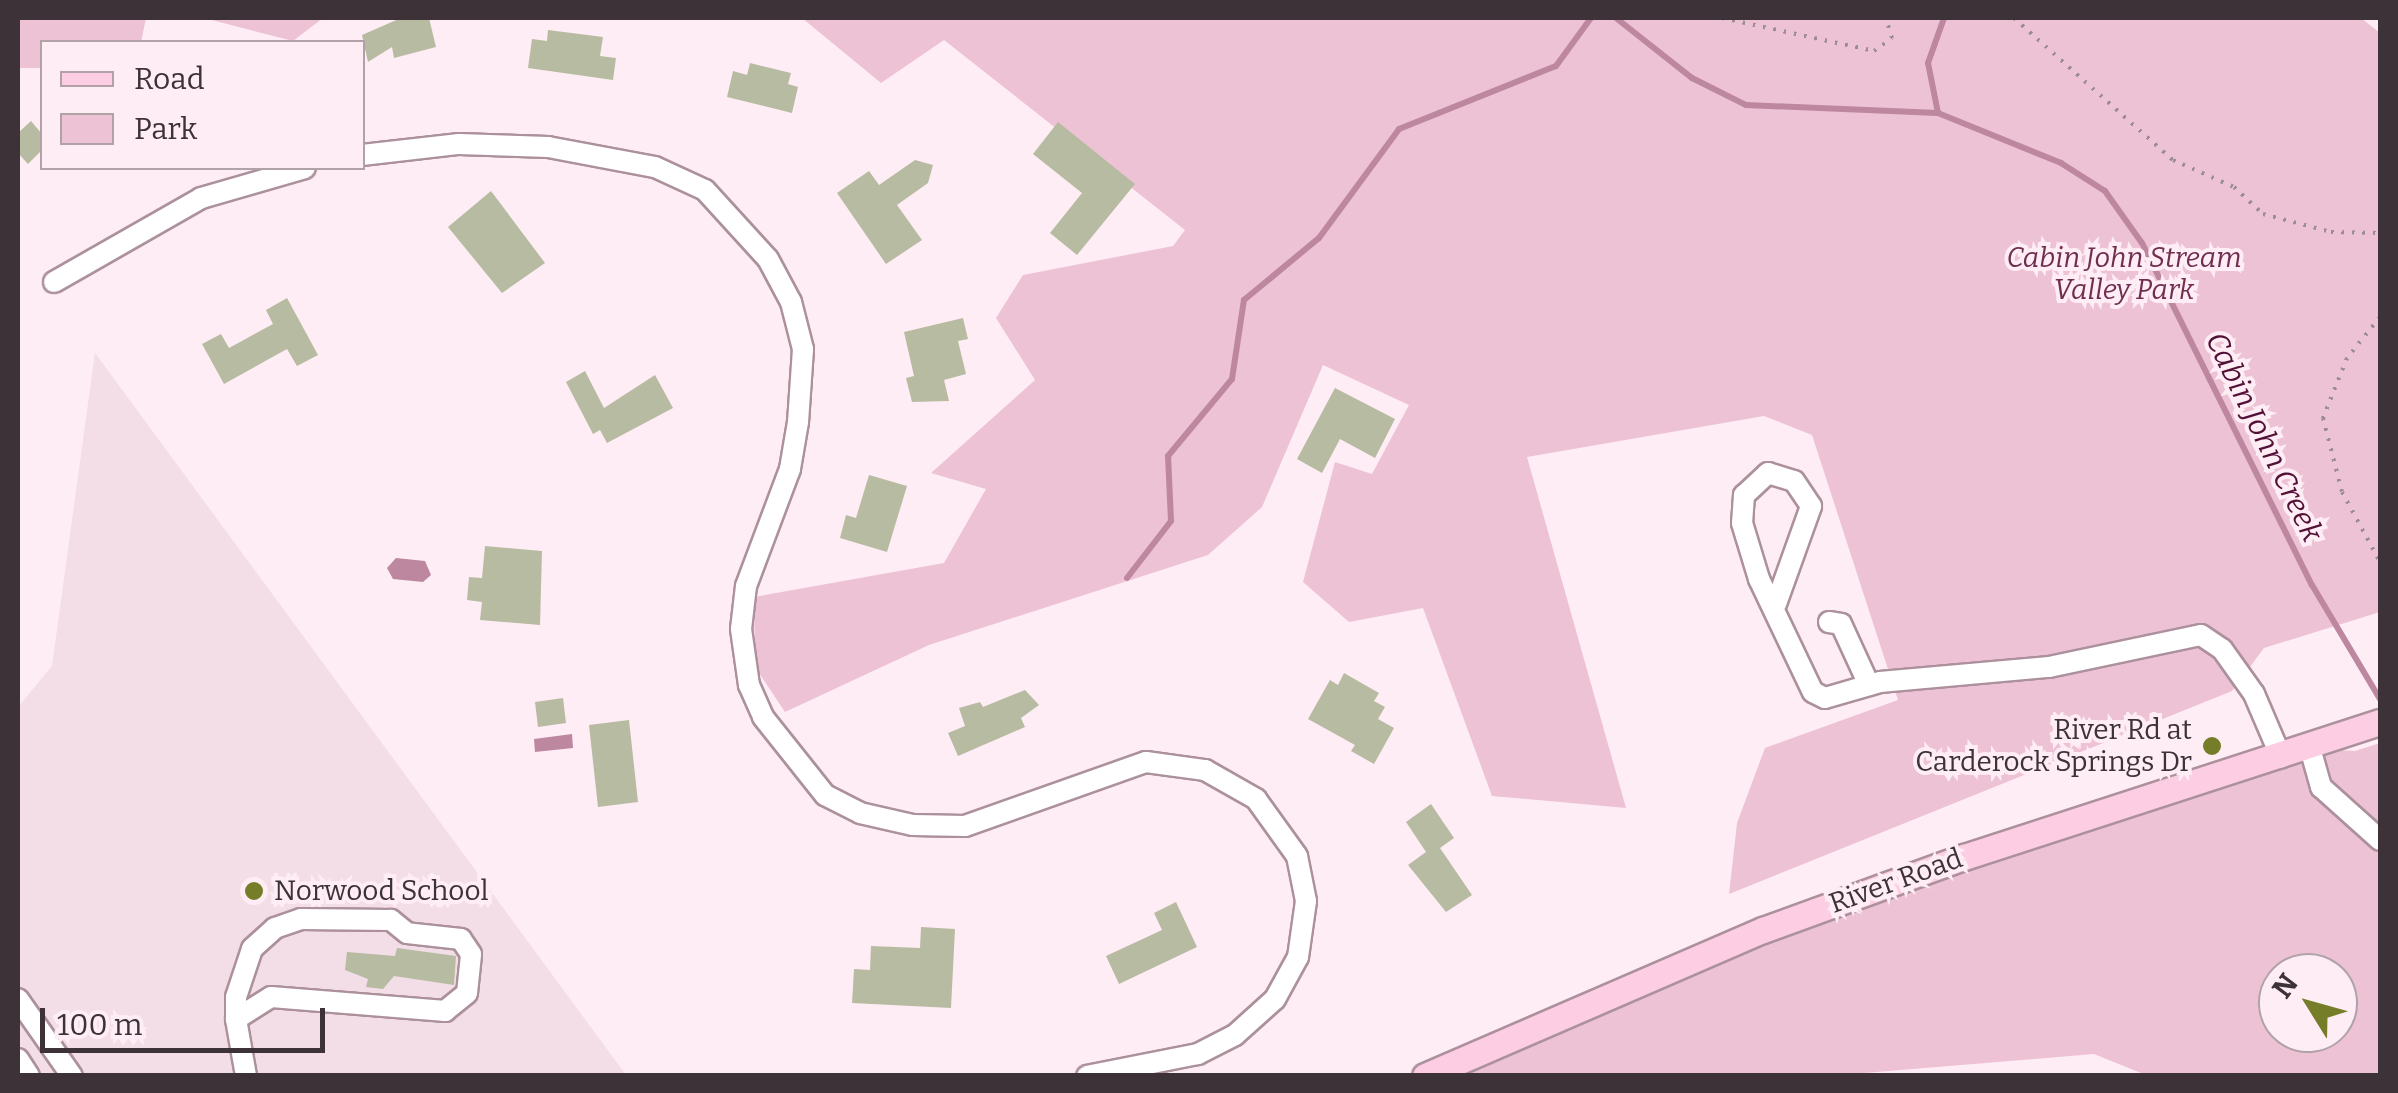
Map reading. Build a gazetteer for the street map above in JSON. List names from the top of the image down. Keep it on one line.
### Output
{"streets":{"main road":["River Road"]},"water":["Cabin John Creek"],"parks":["Cabin John Stream Valley Park"],"places":["River Rd at Carderock Springs Dr","Norwood School"],"legend":["Road","Park"],"scale_bar":"100 m","north":"top left"}
